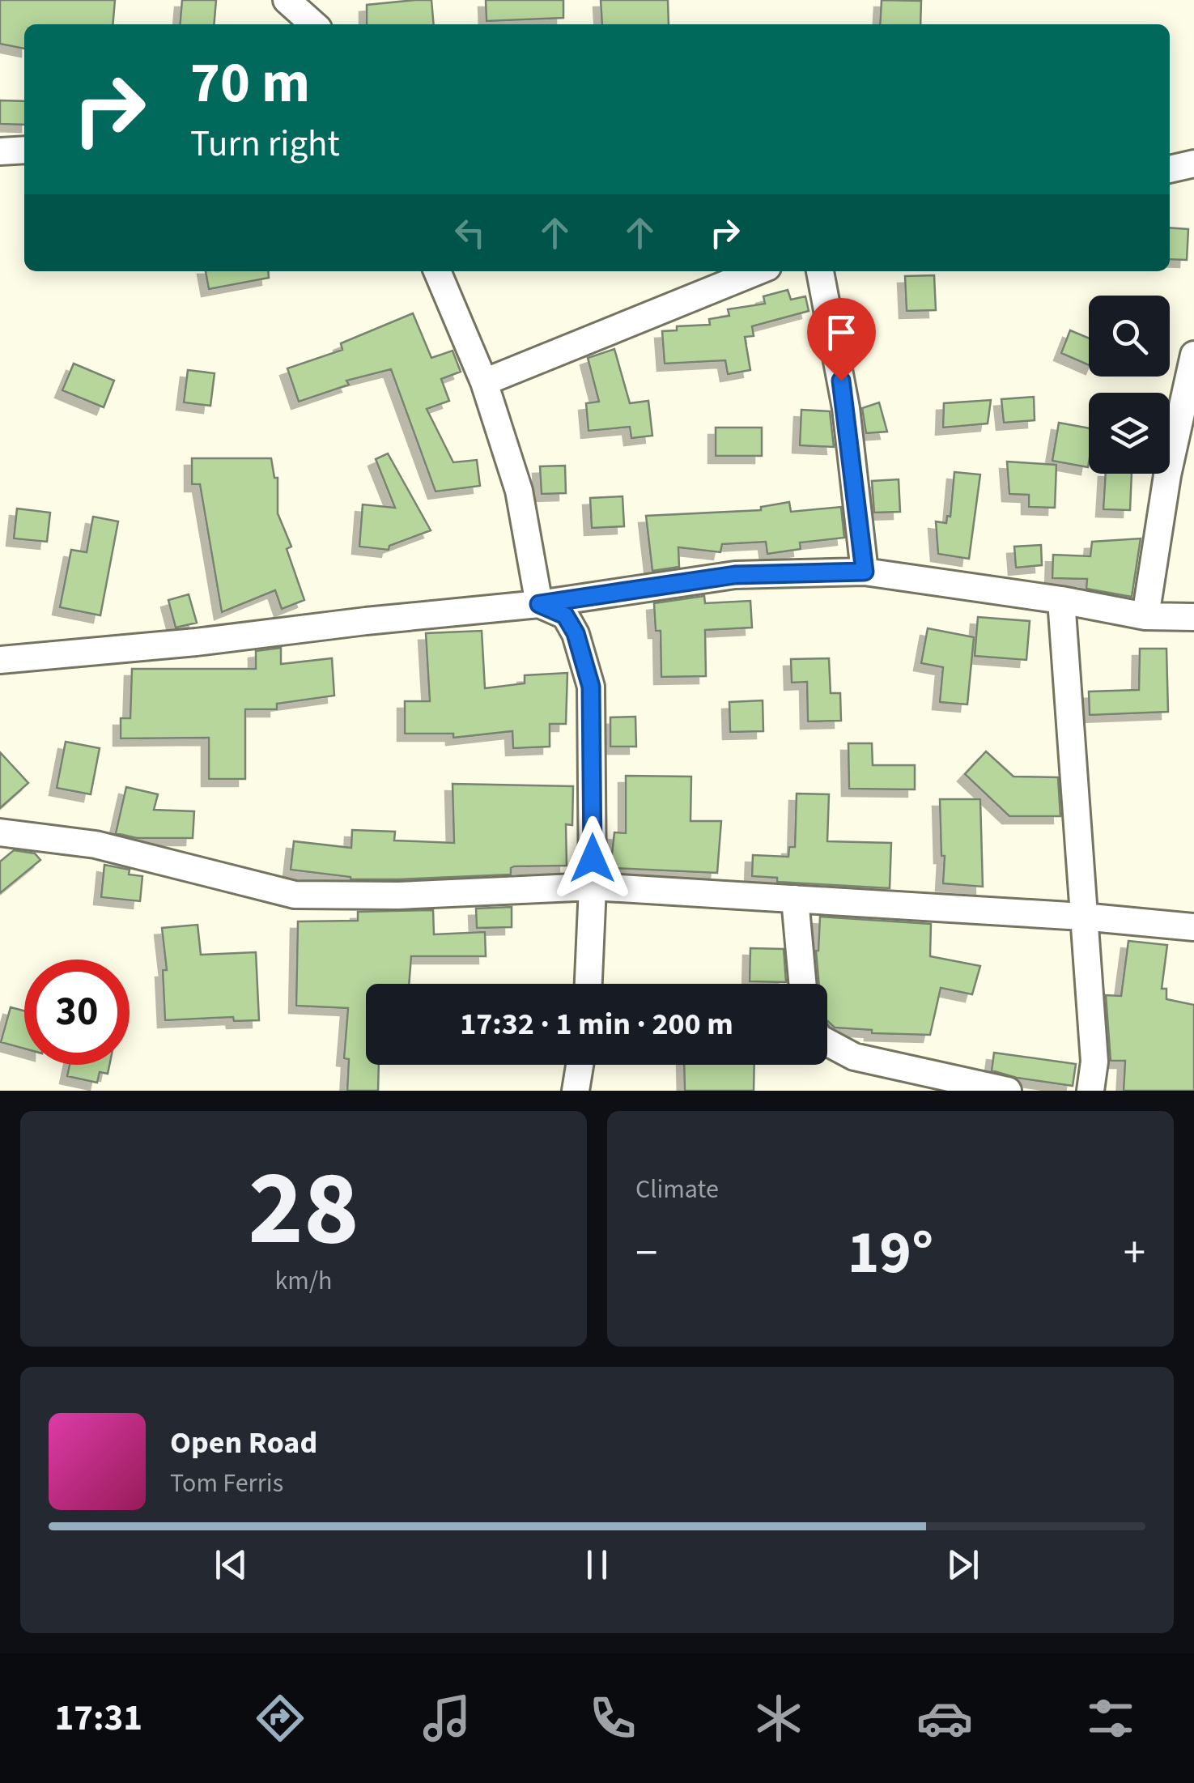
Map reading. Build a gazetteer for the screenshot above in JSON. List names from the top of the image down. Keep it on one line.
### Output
{"page":{"turn":["70 m","Turn right"],"limit":"30","trip":"17:32 · 1 min · 200 m","tile":[["28","km/h"],"Climate"],"heat":["−","19°","+"],"song":["Open Road","Tom Ferris"],"tabs":"17:31"}}
